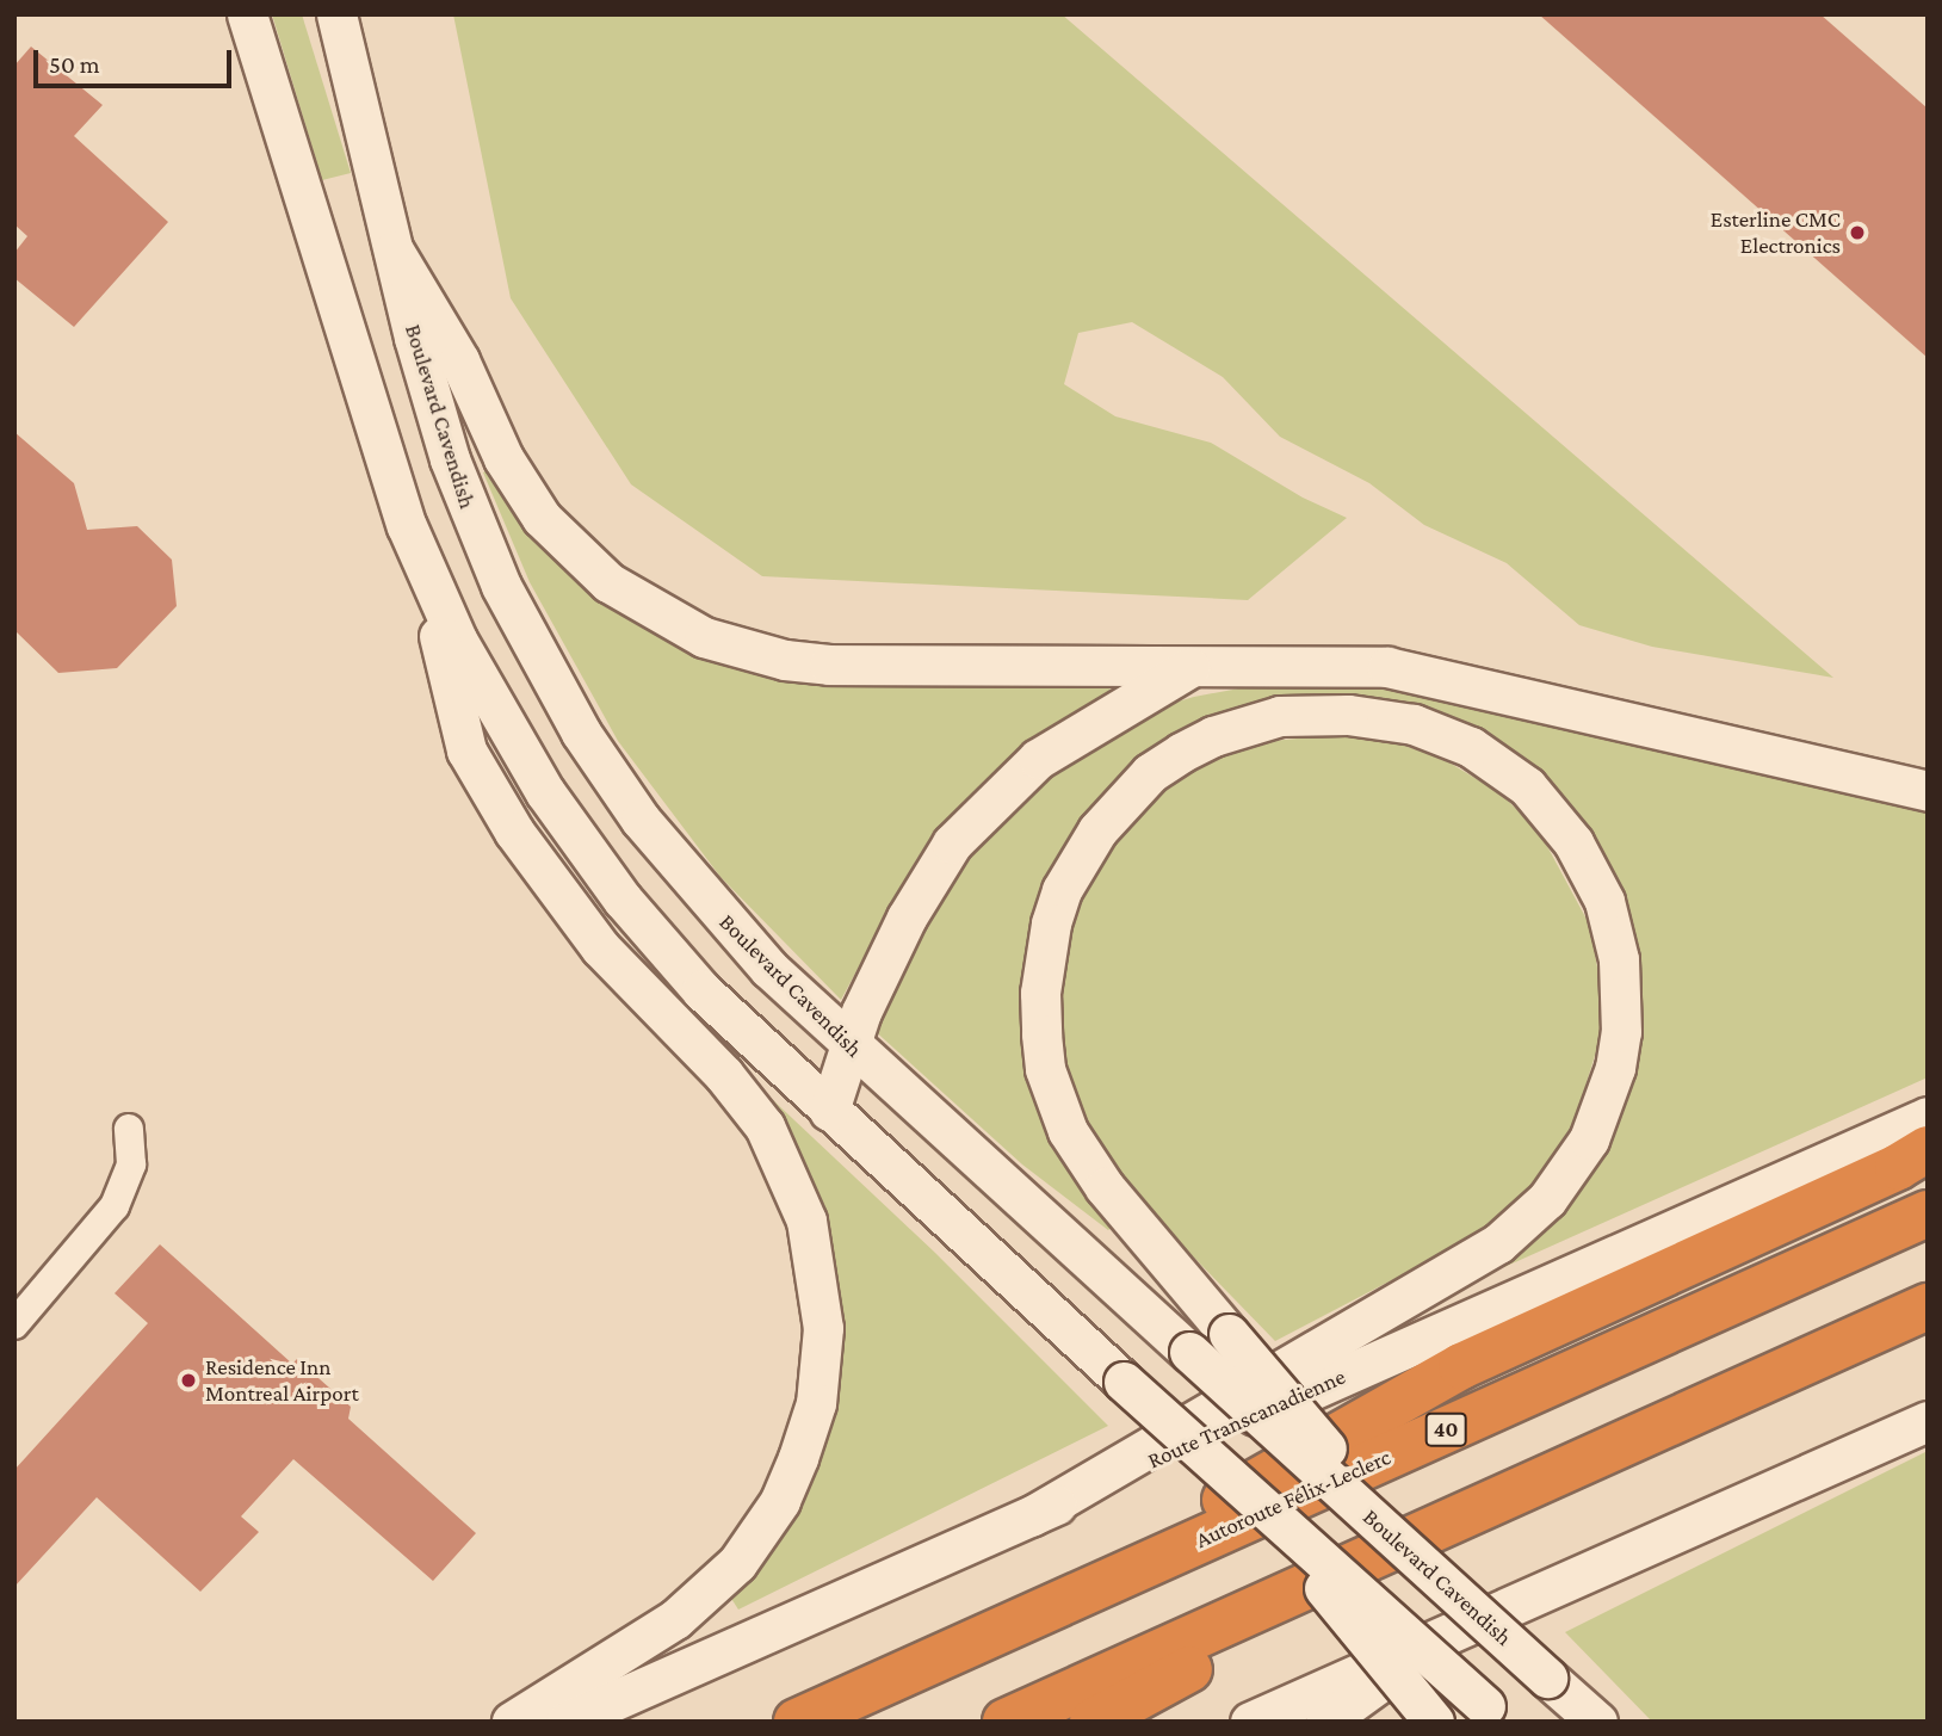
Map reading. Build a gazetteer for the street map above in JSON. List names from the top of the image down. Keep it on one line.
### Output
{"streets":{"highway":["40","Autoroute Félix-Leclerc"],"main road":["Boulevard Cavendish","Route Transcanadienne"]},"places":["Esterline CMC Electronics","Residence Inn Montreal Airport"],"scale_bar":"50 m"}
